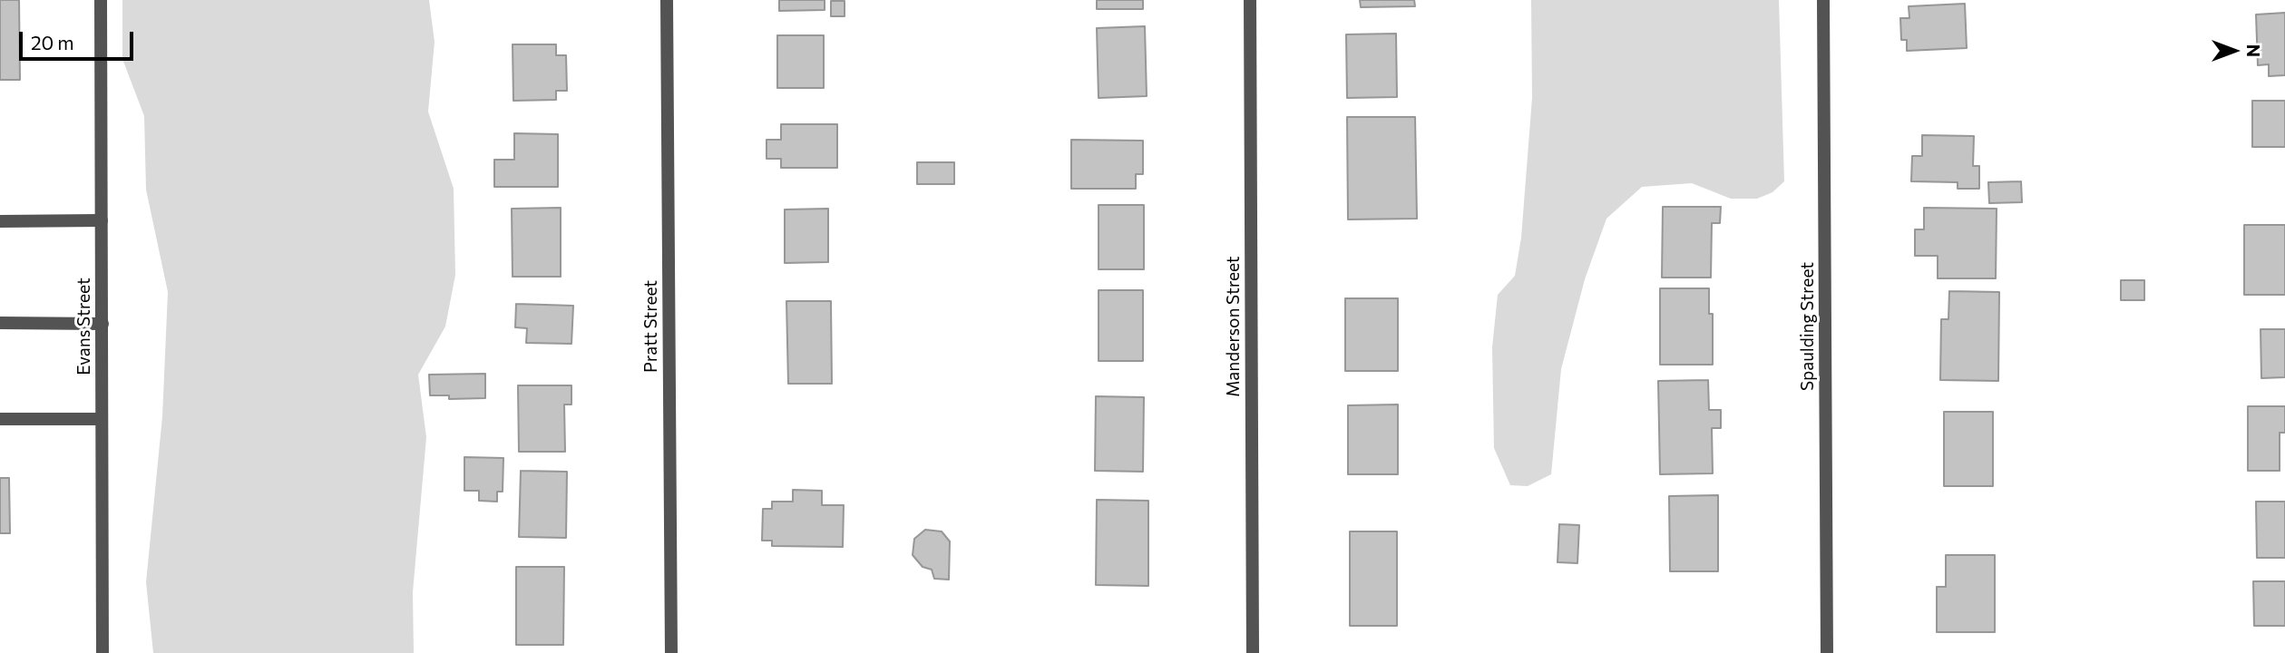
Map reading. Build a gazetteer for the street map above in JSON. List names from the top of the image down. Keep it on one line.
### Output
{"streets":{"street":["Evans Street","Pratt Street","Manderson Street","Spaulding Street"]},"scale_bar":"20 m","north":"right"}
